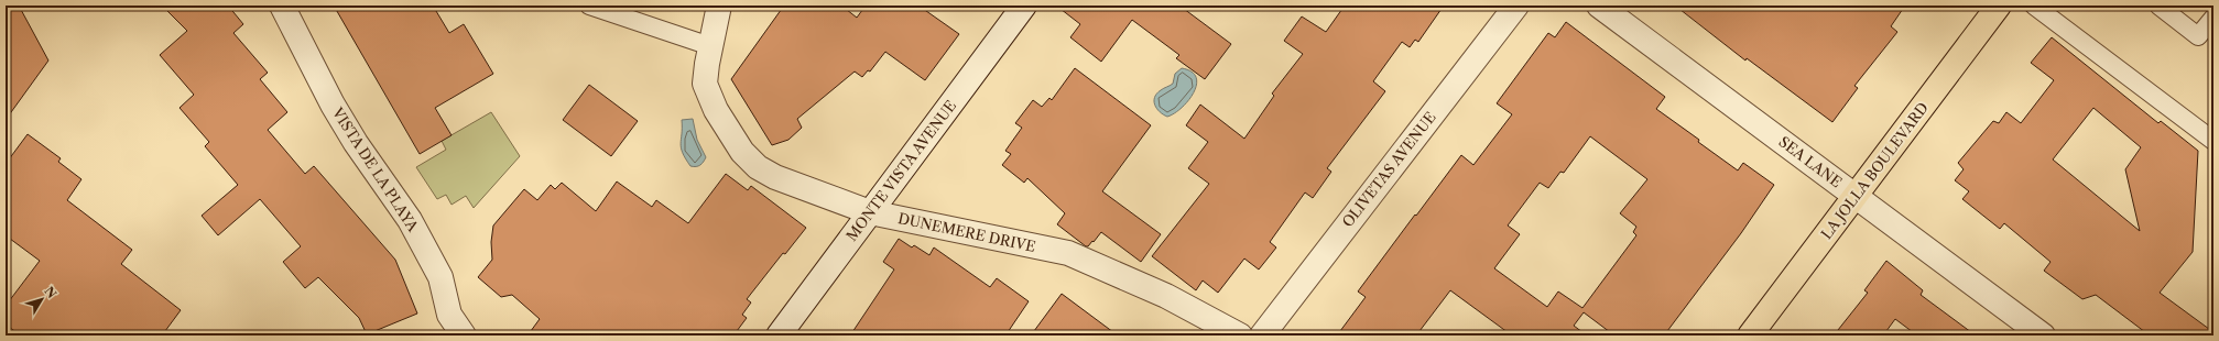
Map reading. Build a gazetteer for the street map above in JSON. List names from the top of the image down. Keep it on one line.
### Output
{"streets":{"main road":["LA JOLLA BOULEVARD"],"street":["SEA LANE","VISTA DE LA PLAYA","OLIVETAS AVENUE","MONTE VISTA AVENUE","DUNEMERE DRIVE"]},"crossings":[["SEA LANE","LA JOLLA BOULEVARD"],["MONTE VISTA AVENUE","DUNEMERE DRIVE"]],"north":"top right"}
